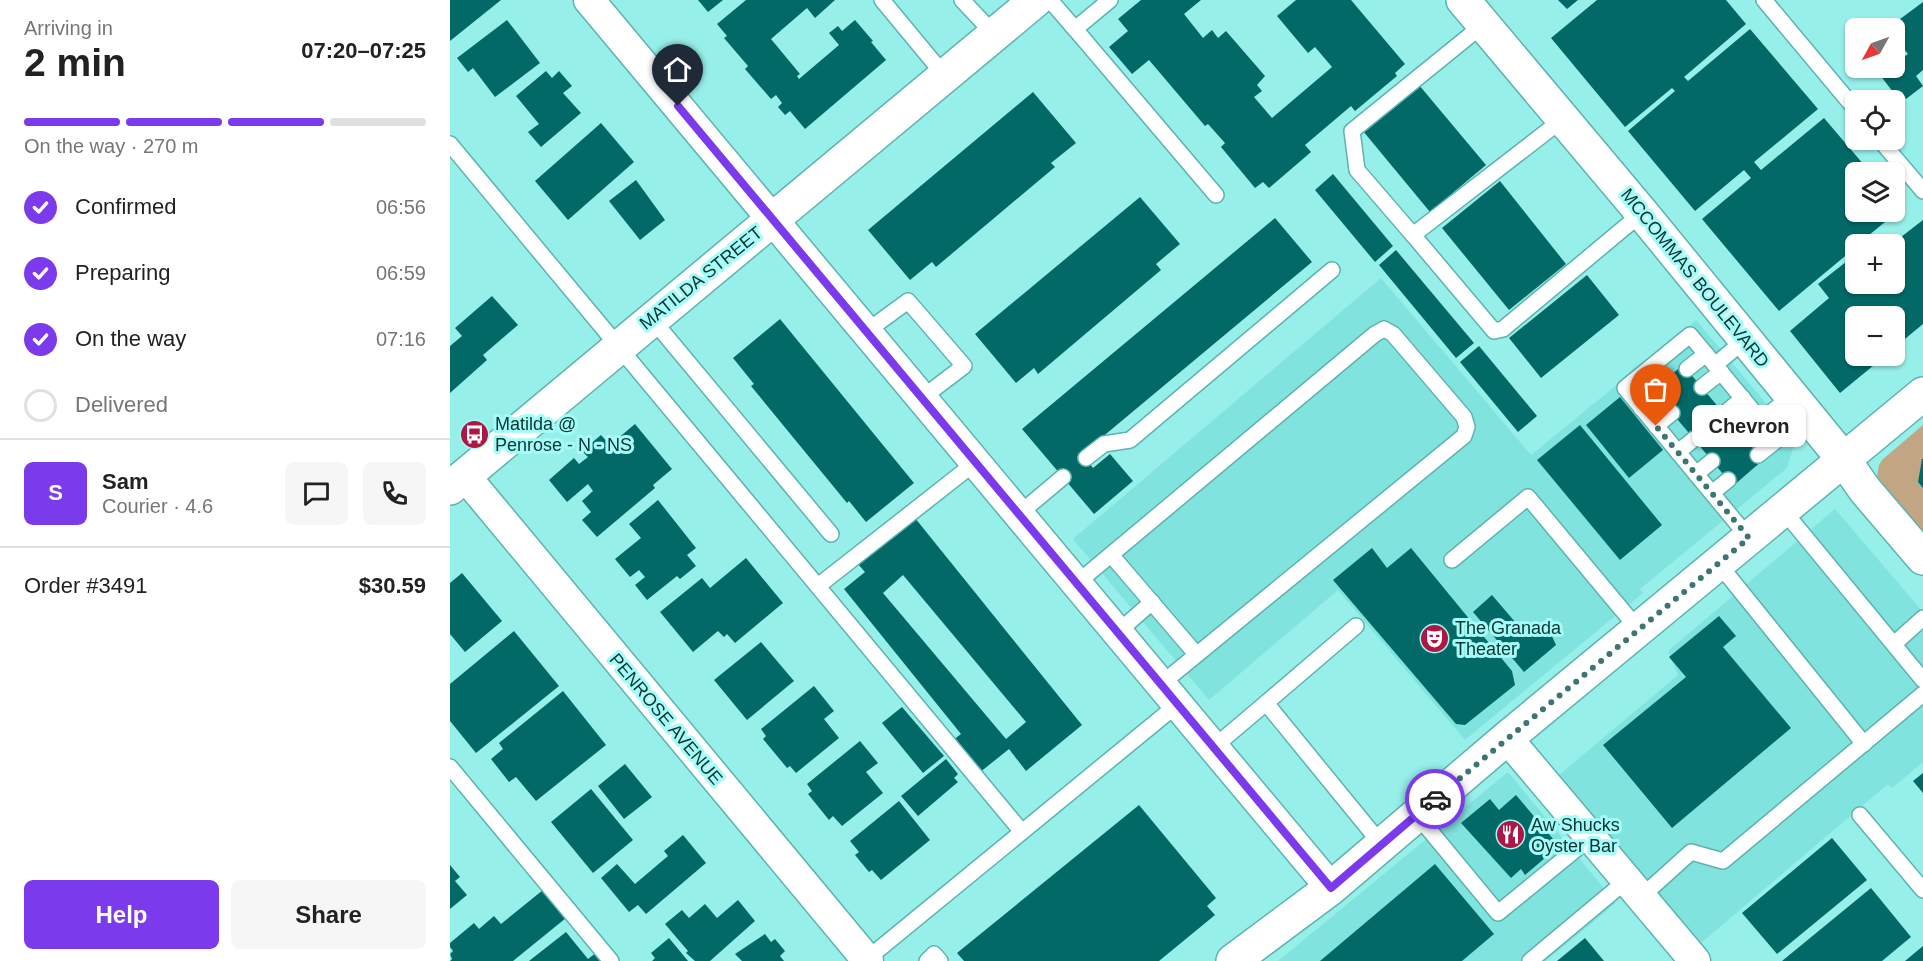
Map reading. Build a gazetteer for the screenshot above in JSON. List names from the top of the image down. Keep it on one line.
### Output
{"streets":{"street":["MATILDA STREET","MCCOMMAS BOULEVARD","PENROSE AVENUE"]},"crossings":[["MATILDA STREET","PENROSE AVENUE"]],"places":{"other":["Chevron"],"bus stop":["Matilda @ Penrose - N - NS"],"theatre":["The Granada Theater"],"restaurant":["Aw Shucks Oyster Bar"]},"north":"bottom left","page":{"heading":["2 min","Arriving in","07:20–07:25"],"panel":["Sam","Courier · 4.6","Order #3491","$30.59"],"map_buttons":["+","−"],"bar":"On the way · 270 m","list":[["Confirmed","06:56"],["Preparing","06:59"],["On the way","07:16"],"Delivered"],"bubble":"Chevron","round":"S","buttons":["Help","Share"]}}
